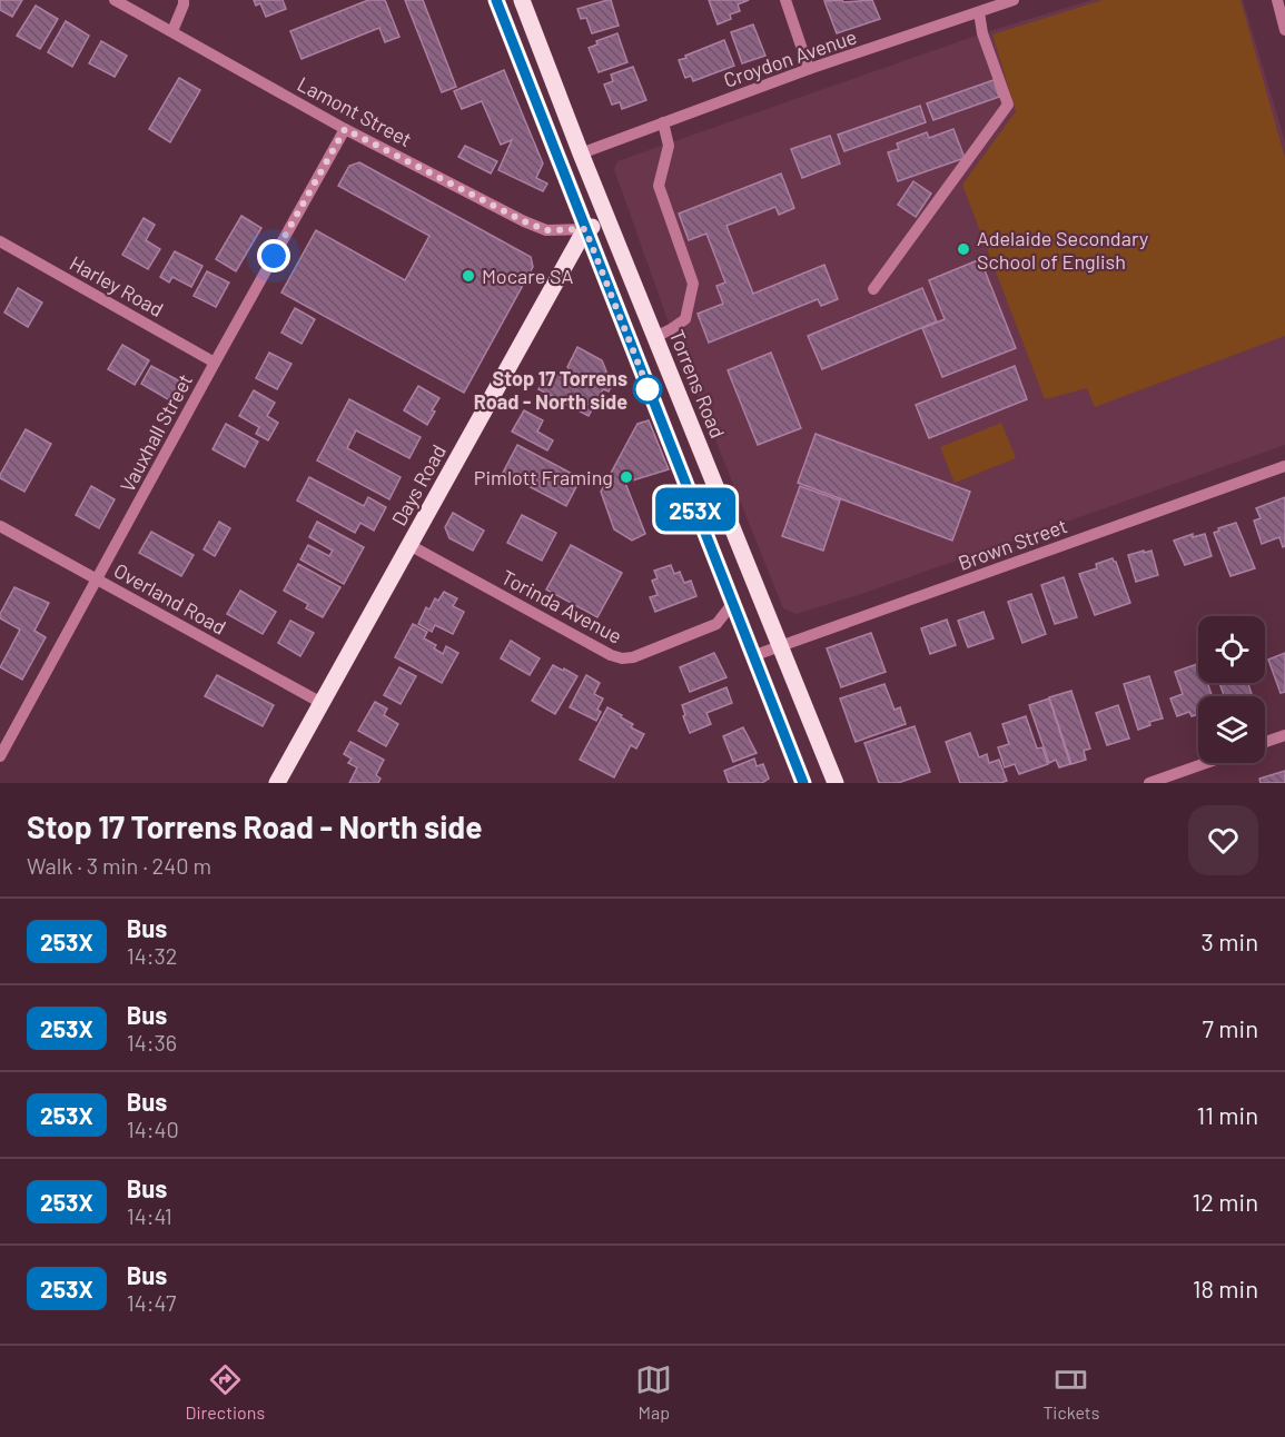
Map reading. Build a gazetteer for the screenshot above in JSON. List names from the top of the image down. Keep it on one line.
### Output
{"streets":{"main road":["Torrens Road","Days Road"],"street":["Croydon Avenue","Lamont Street","Harley Road","Vauxhall Street","Brown Street","Overland Road","Torinda Avenue"]},"crossings":[["Croydon Avenue","Torrens Road"],["Lamont Street","Vauxhall Street"],["Lamont Street","Days Road"],["Harley Road","Vauxhall Street"],["Torrens Road","Brown Street"],["Vauxhall Street","Overland Road"],["Days Road","Overland Road"],["Days Road","Torinda Avenue"]],"places":["Adelaide Secondary School of English","Mocare SA","Stop 17 Torrens Road - North side","Pimlott Framing"],"lines":["bus line 253X"],"page":{"on_map":"253X","heading":["Stop 17 Torrens Road - North side","Walk · 3 min · 240 m"],"list":[{"mark":"253X","name":"Bus","note":"14:32","value":"3 min"},{"mark":"253X","name":"Bus","note":"14:36","value":"7 min"},{"mark":"253X","name":"Bus","note":"14:40","value":"11 min"},{"mark":"253X","name":"Bus","note":"14:41","value":"12 min"},{"mark":"253X","name":"Bus","note":"14:47","value":"18 min"}],"tabs":["Directions","Map","Tickets"]}}
